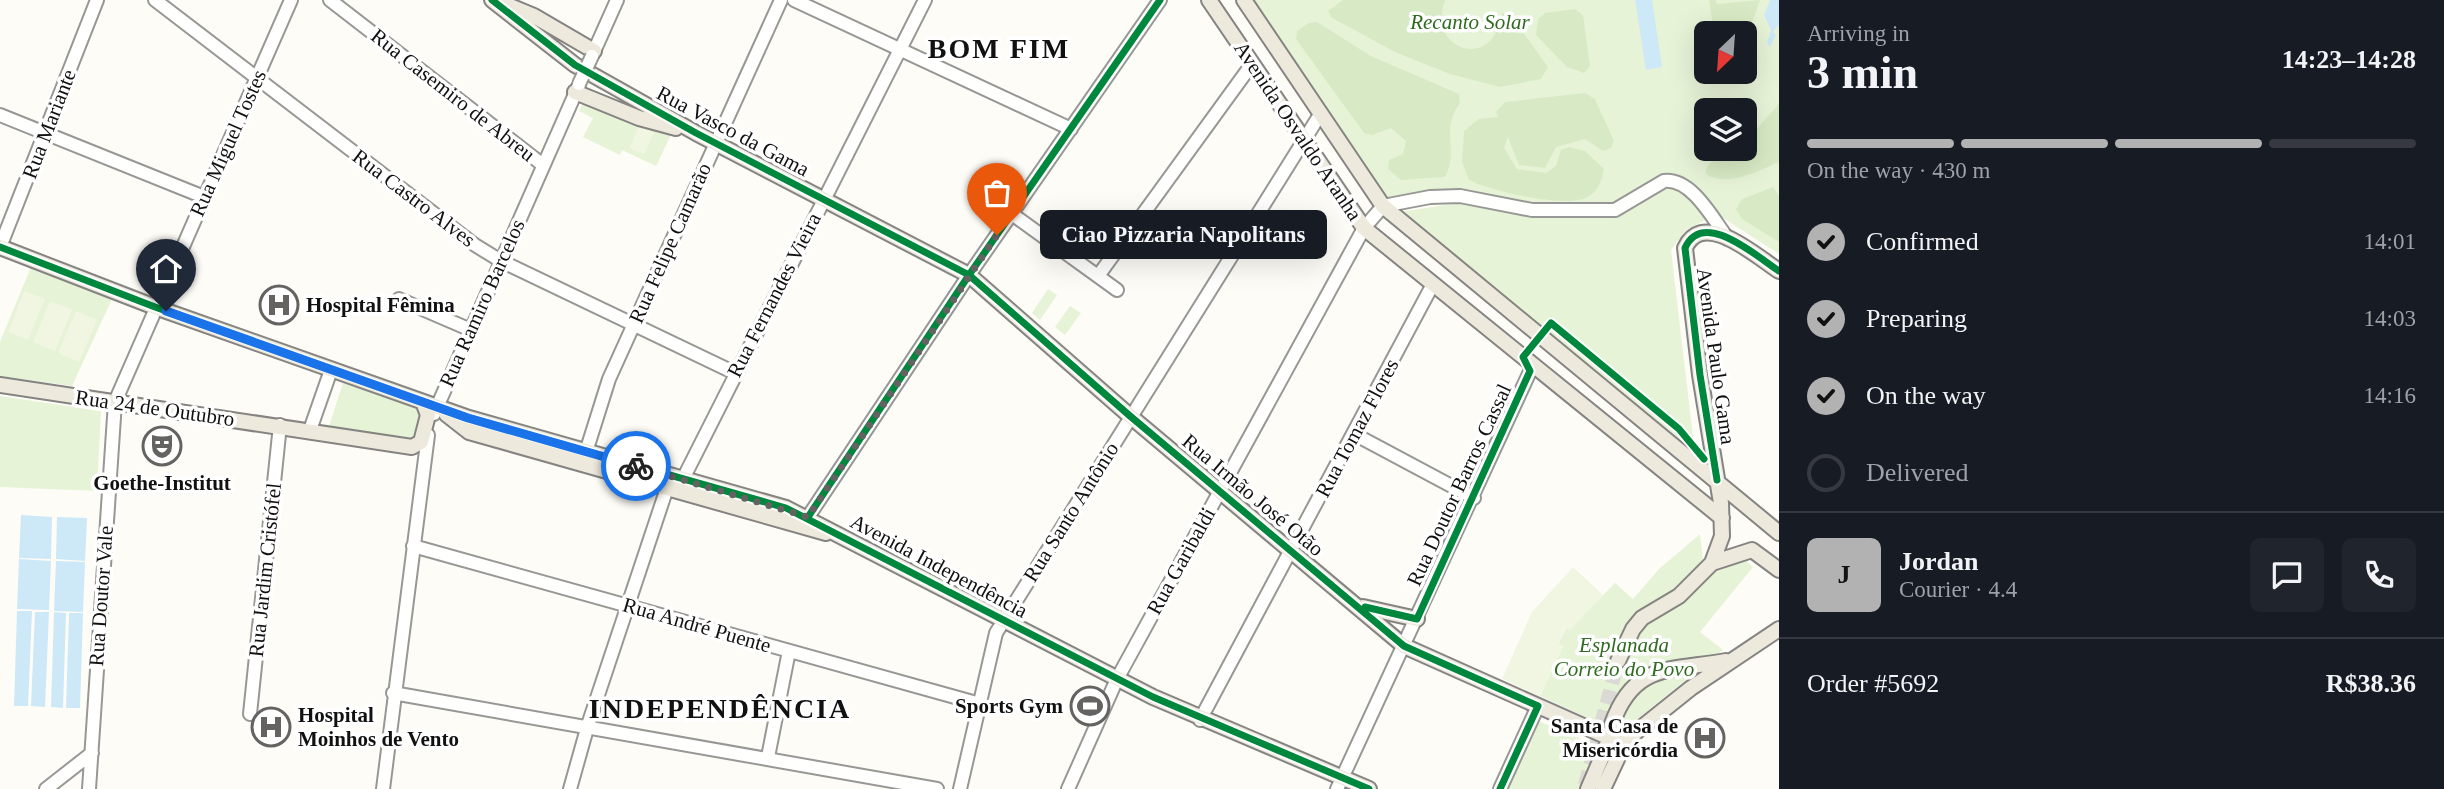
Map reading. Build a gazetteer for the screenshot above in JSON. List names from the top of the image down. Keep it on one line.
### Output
{"streets":{"main road":["Rua Vasco da Gama","Avenida Osvaldo Aranha","Rua Ramiro Barcelos","Avenida Paulo Gama","Rua 24 de Outubro","Rua Irmão José Otão","Avenida Independência"],"street":["Rua Casemiro de Abreu","Rua Mariante","Rua Miguel Tostes","Rua Castro Alves","Rua Felipe Camarão","Rua Fernandes Vieira","Rua Tomaz Flores","Rua Doutor Barros Cassal","Rua Santo Antônio","Rua Garibaldi","Rua Jardim Cristófel","Rua Doutor Vale","Rua André Puente"]},"crossings":[["Rua Casemiro de Abreu","Rua Ramiro Barcelos"],["Rua Mariante","Avenida Independência"],["Rua Vasco da Gama","Rua Felipe Camarão"],["Rua Vasco da Gama","Rua Fernandes Vieira"],["Rua Vasco da Gama","Rua Irmão José Otão"],["Avenida Osvaldo Aranha","Avenida Paulo Gama"],["Avenida Osvaldo Aranha","Rua Tomaz Flores"],["Avenida Osvaldo Aranha","Rua Doutor Barros Cassal"],["Avenida Osvaldo Aranha","Rua Santo Antônio"],["Avenida Osvaldo Aranha","Rua Garibaldi"],["Rua Miguel Tostes","Rua Castro Alves"],["Rua Miguel Tostes","Rua 24 de Outubro"],["Rua Miguel Tostes","Avenida Independência"],["Rua Miguel Tostes","Rua Doutor Vale"],["Rua Castro Alves","Rua Felipe Camarão"],["Rua Castro Alves","Rua Fernandes Vieira"],["Rua Castro Alves","Rua Ramiro Barcelos"],["Rua Felipe Camarão","Avenida Independência"],["Rua Fernandes Vieira","Avenida Independência"],["Rua Ramiro Barcelos","Rua 24 de Outubro"],["Rua Ramiro Barcelos","Avenida Independência"],["Rua Ramiro Barcelos","Rua André Puente"],["Rua 24 de Outubro","Rua Jardim Cristófel"],["Rua 24 de Outubro","Rua Doutor Vale"],["Rua Tomaz Flores","Rua Irmão José Otão"],["Rua Tomaz Flores","Avenida Independência"],["Rua Doutor Barros Cassal","Rua Irmão José Otão"],["Rua Doutor Barros Cassal","Avenida Independência"],["Rua Irmão José Otão","Rua Santo Antônio"],["Rua Irmão José Otão","Rua Garibaldi"],["Rua Santo Antônio","Avenida Independência"],["Rua Santo Antônio","Rua André Puente"],["Rua Garibaldi","Avenida Independência"]],"districts":["BOM FIM","INDEPENDÊNCIA"],"parks":["Recanto Solar","Esplanada Correio do Povo"],"places":{"other":["Ciao Pizzaria Napolitans"],"hospital":["Hospital Fêmina","Hospital Moinhos de Vento","Santa Casa de Misericórdia"],"theatre":["Goethe-Institut"],"sports":["Sports Gym"]},"north":"bottom left","page":{"heading":["3 min","Arriving in","14:23–14:28"],"panel":["Jordan","Courier · 4.4","Order #5692","R$38.36"],"bar":"On the way · 430 m","list":[["Confirmed","14:01"],["Preparing","14:03"],["On the way","14:16"],"Delivered"],"bubble":"Ciao Pizzaria Napolitans","round":"J"}}
